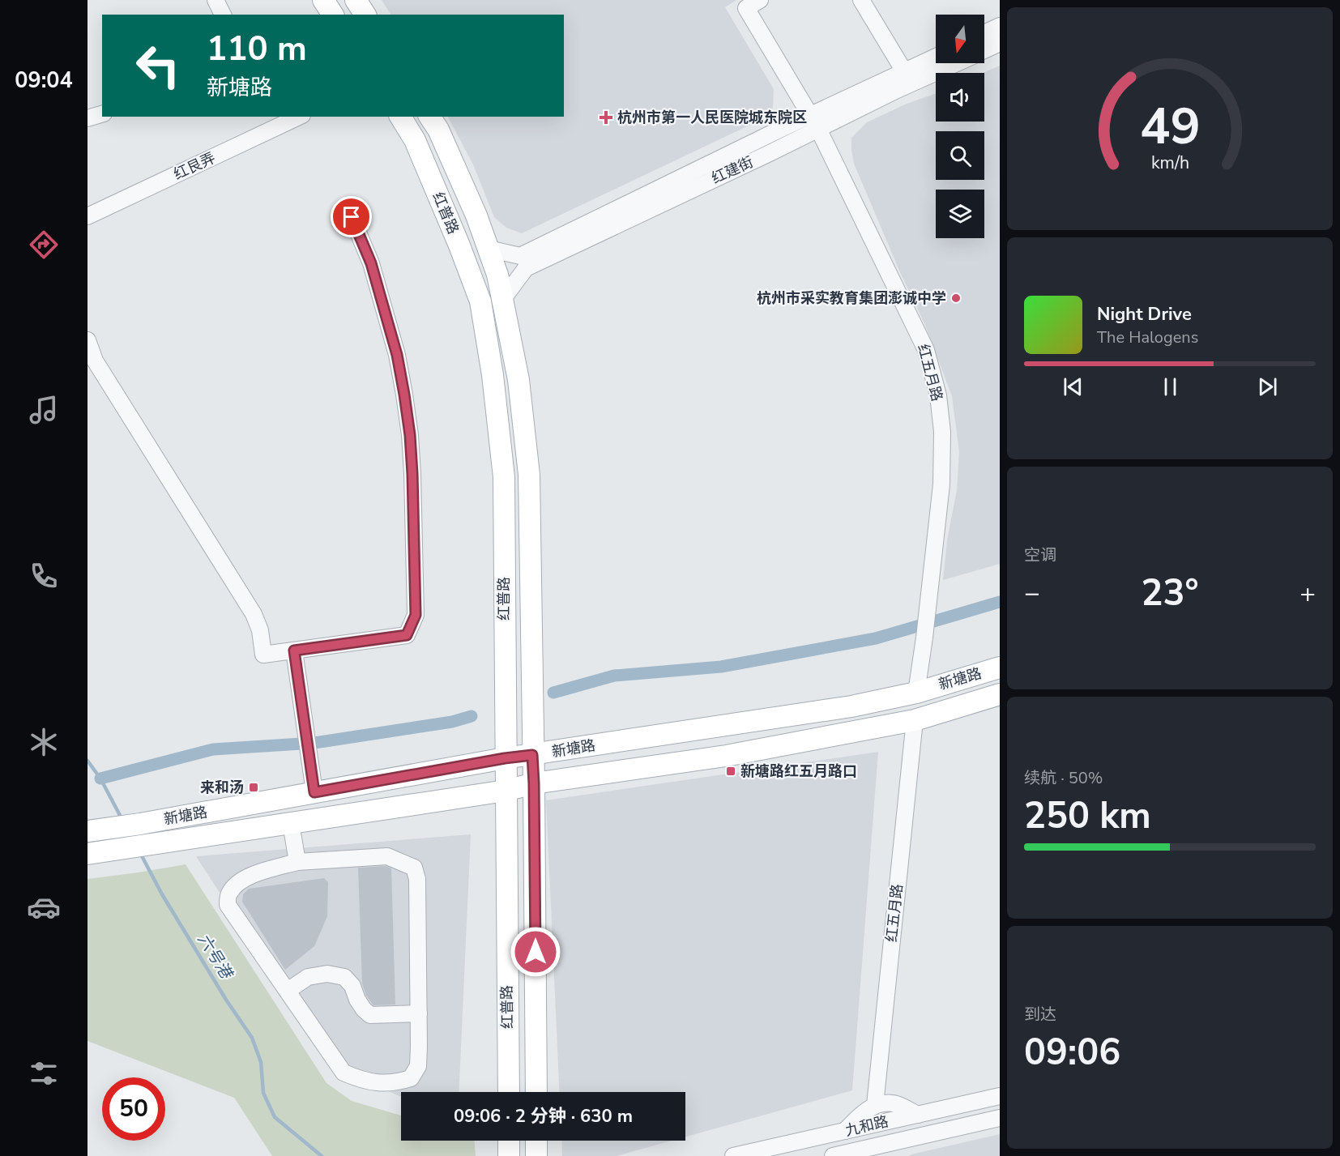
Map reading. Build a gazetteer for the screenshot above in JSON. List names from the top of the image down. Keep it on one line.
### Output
{"streets":{"main road":["红普路","新塘路"],"street":["红艮弄","红建街","红五月路","九和路"]},"crossings":[["红建街","红普路"],["红建街","红五月路"],["红普路","新塘路"],["红五月路","新塘路"]],"water":["六号港"],"places":{"health":["杭州市第一人民医院城东院区"],"other":["杭州市采实教育集团澎诚中学"],"transit":["新塘路红五月路口","来和汤"]},"north":"bottom","page":{"tabs":"09:04","turn":["110 m","新塘路"],"song":["Night Drive","The Halogens"],"tile":["空调",["续航 · 50%","250 km"],["到达","09:06"]],"heat":["−","23°","+"],"limit":"50","trip":"09:06 · 2 分钟 · 630 m","gauge":["49","km/h"]}}
